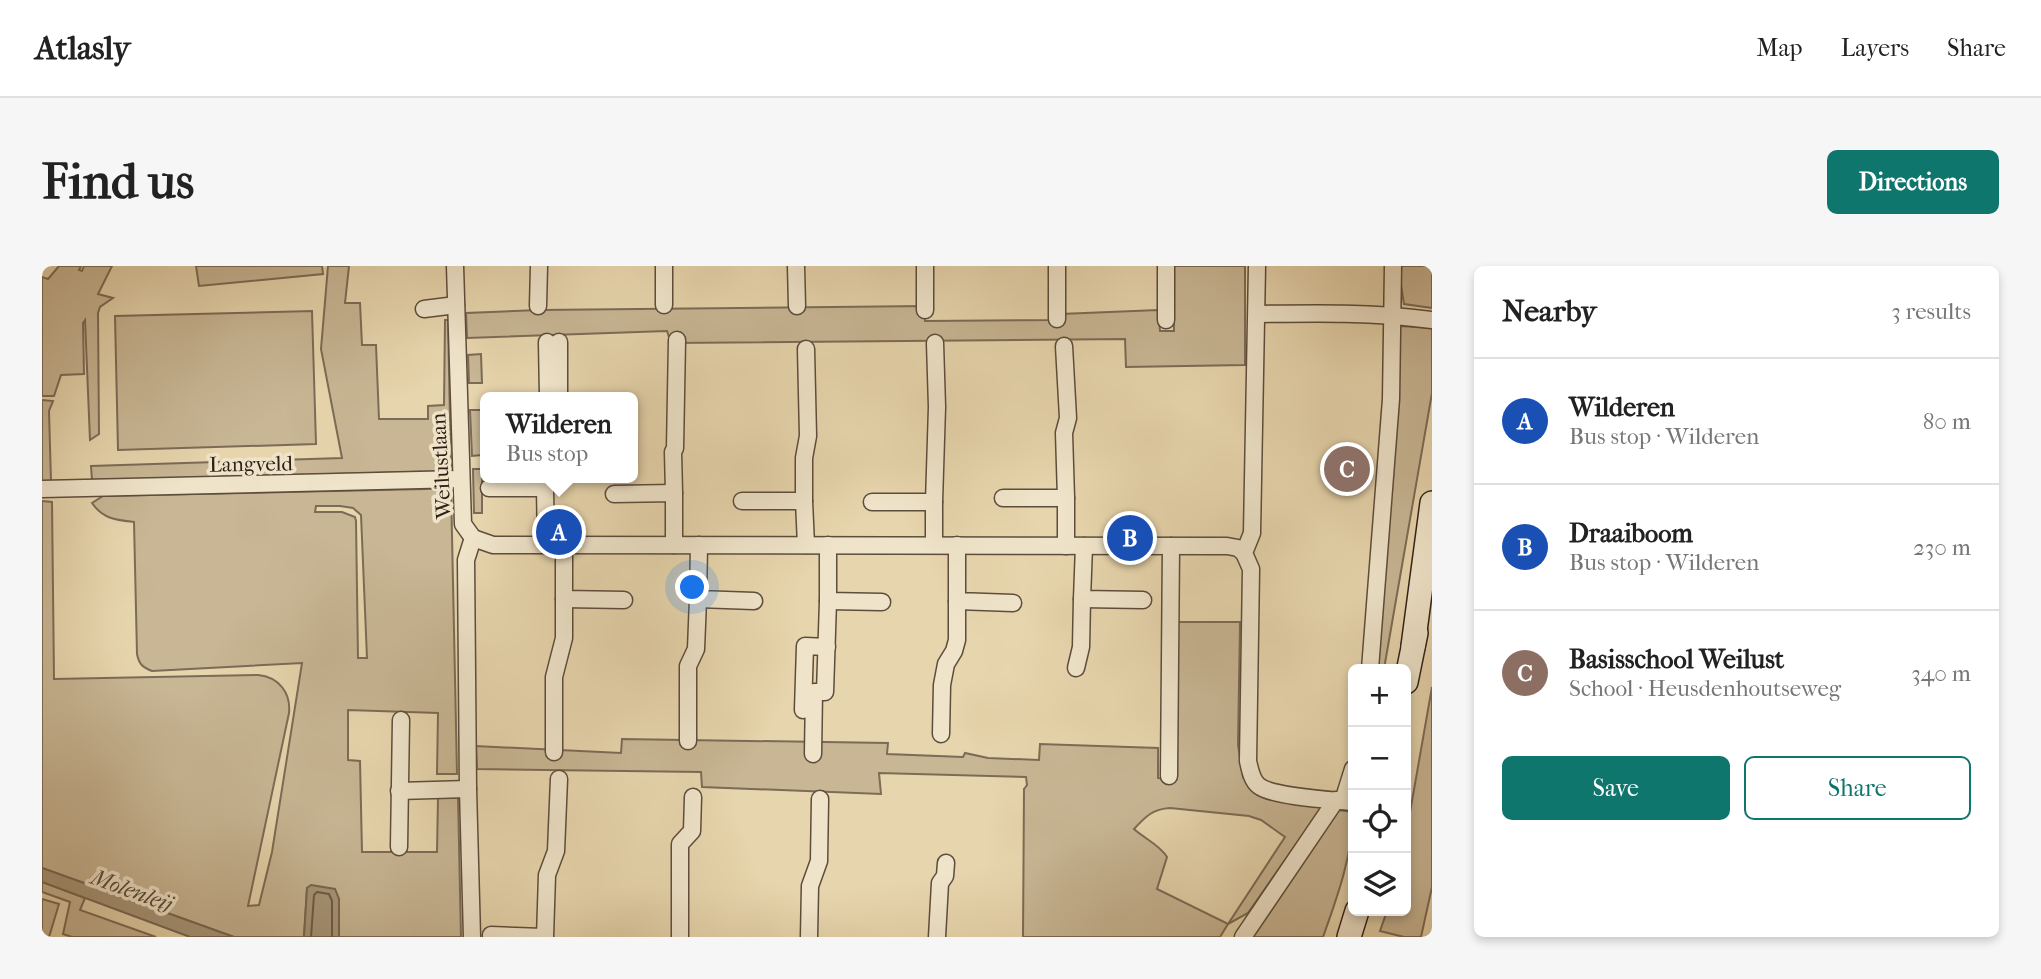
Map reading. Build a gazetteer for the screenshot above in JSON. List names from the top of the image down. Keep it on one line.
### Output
{"streets":{"street":["Langveld","Weilustlaan"]},"crossings":[["Langveld","Weilustlaan"]],"water":["Molenleij"],"page":{"header":"Atlasly","nav":["Map","Layers","Share"],"buttons":["Directions",["Save","Share"]],"title":"Find us","heading":["Nearby","3 results"],"list":[{"mark":"A","name":"Wilderen","note":"Bus stop · Wilderen","value":"80 m"},{"mark":"B","name":"Draaiboom","note":"Bus stop · Wilderen","value":"230 m"},{"mark":"C","name":"Basisschool Weilust","note":"School · Heusdenhoutseweg","value":"340 m"}],"popup":["Wilderen","Bus stop"],"pins":["C","A","B"],"map_buttons":["+","−"]}}
